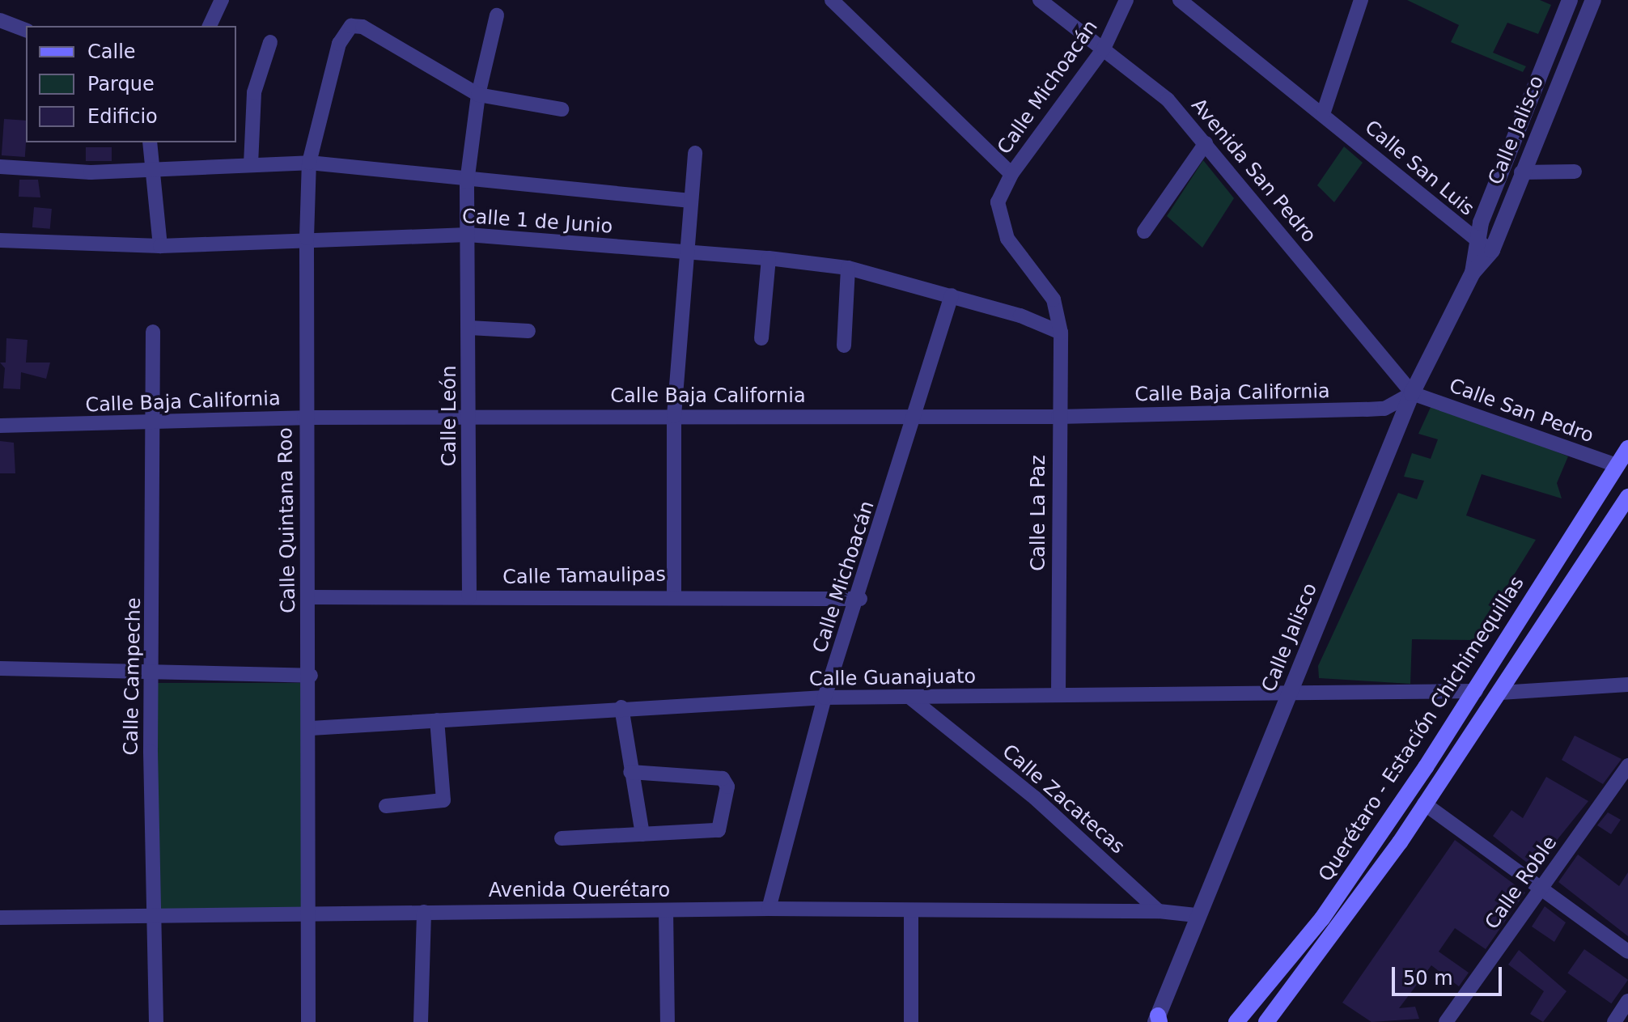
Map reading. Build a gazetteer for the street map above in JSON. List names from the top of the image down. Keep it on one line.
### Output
{"streets":{"main road":["Querétaro - Estación Chichimequillas"],"street":["Calle Michoacán","Calle Jalisco","Calle San Luis","Avenida San Pedro","Calle 1 de Junio","Calle Baja California","Calle San Pedro","Calle León","Calle La Paz","Calle Quintana Roo","Calle Tamaulipas","Calle Campeche","Calle Guanajuato","Calle Zacatecas","Calle Roble","Avenida Querétaro"]},"crossings":[["Calle Michoacán","Avenida San Pedro"],["Calle Michoacán","Calle 1 de Junio"],["Calle Michoacán","Calle Baja California"],["Calle Michoacán","Calle La Paz"],["Calle Michoacán","Calle Tamaulipas"],["Calle Michoacán","Calle Guanajuato"],["Calle Michoacán","Avenida Querétaro"],["Calle Jalisco","Calle San Luis"],["Calle Jalisco","Avenida San Pedro"],["Calle Jalisco","Calle Baja California"],["Calle Jalisco","Calle San Pedro"],["Calle Jalisco","Calle Guanajuato"],["Avenida San Pedro","Calle Baja California"],["Avenida San Pedro","Calle San Pedro"],["Calle 1 de Junio","Calle León"],["Calle 1 de Junio","Calle La Paz"],["Calle 1 de Junio","Calle Quintana Roo"],["Calle Baja California","Calle San Pedro"],["Calle Baja California","Calle León"],["Calle Baja California","Calle La Paz"],["Calle Baja California","Calle Quintana Roo"],["Calle Baja California","Calle Campeche"],["Calle San Pedro","Querétaro - Estación Chichimequillas"],["Calle León","Calle Quintana Roo"],["Calle León","Calle Tamaulipas"],["Calle La Paz","Calle Guanajuato"],["Calle Quintana Roo","Calle Tamaulipas"],["Calle Quintana Roo","Calle Guanajuato"],["Calle Quintana Roo","Avenida Querétaro"],["Calle Campeche","Avenida Querétaro"],["Calle Guanajuato","Querétaro - Estación Chichimequillas"],["Calle Guanajuato","Calle Zacatecas"],["Calle Zacatecas","Avenida Querétaro"]],"legend":["Calle","Parque","Edificio"],"scale_bar":"50 m"}
